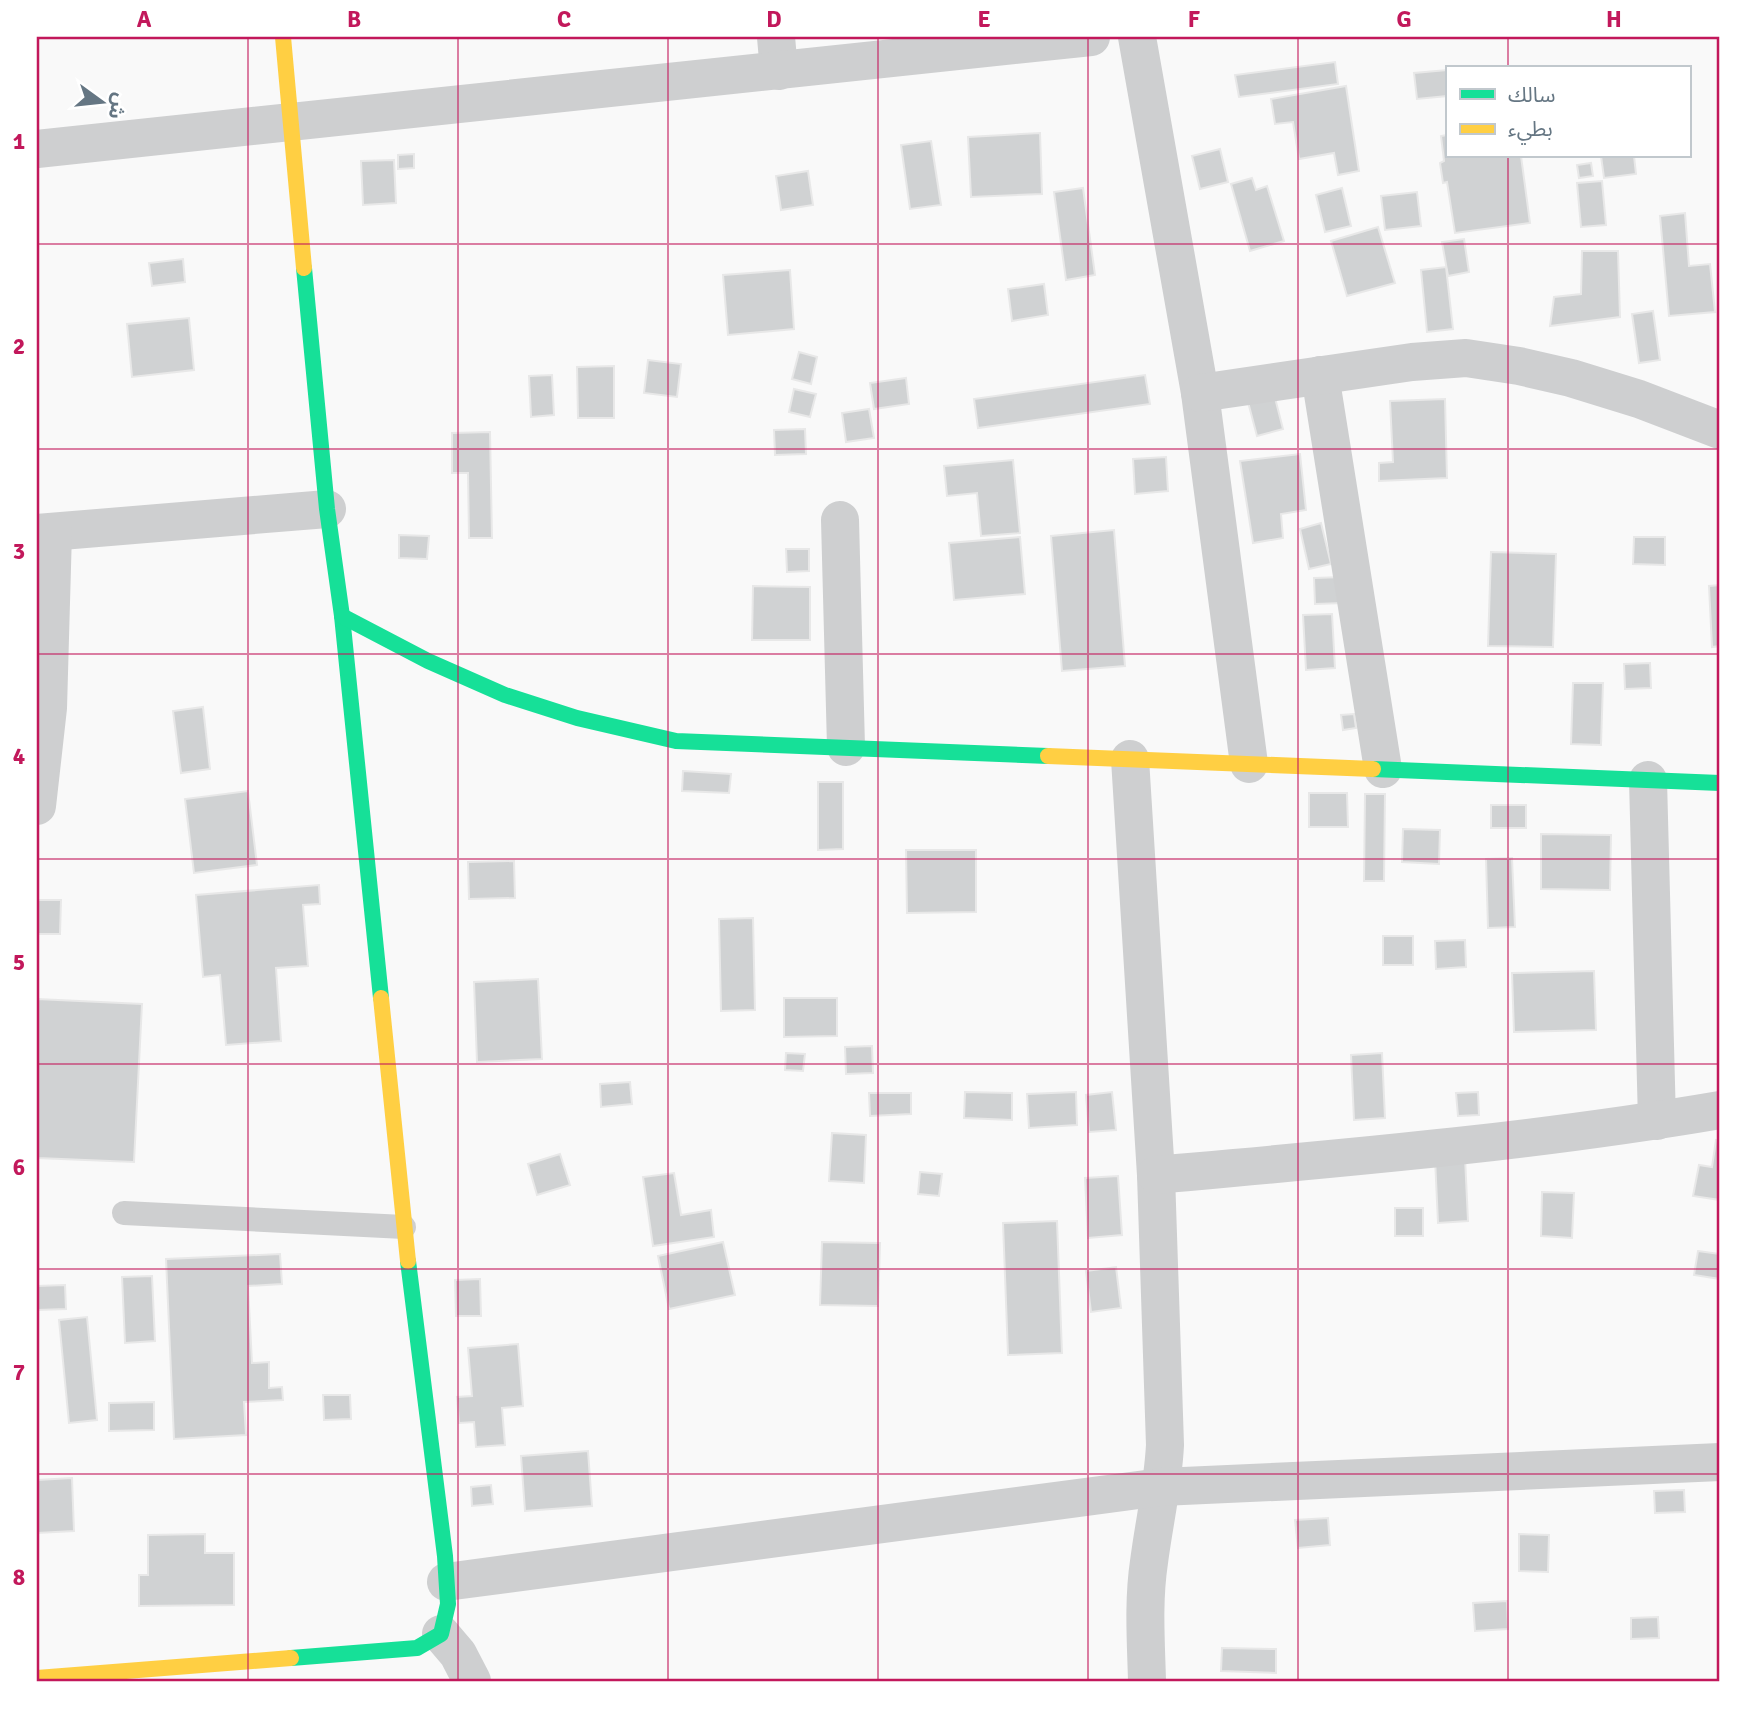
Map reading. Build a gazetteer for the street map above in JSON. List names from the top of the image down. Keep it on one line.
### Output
{"legend":["سالك","بطيء"],"north":"right","grid":{"columns":["A","B","C","D","E","F","G","H"],"rows":["1","2","3","4","5","6","7","8"]}}
